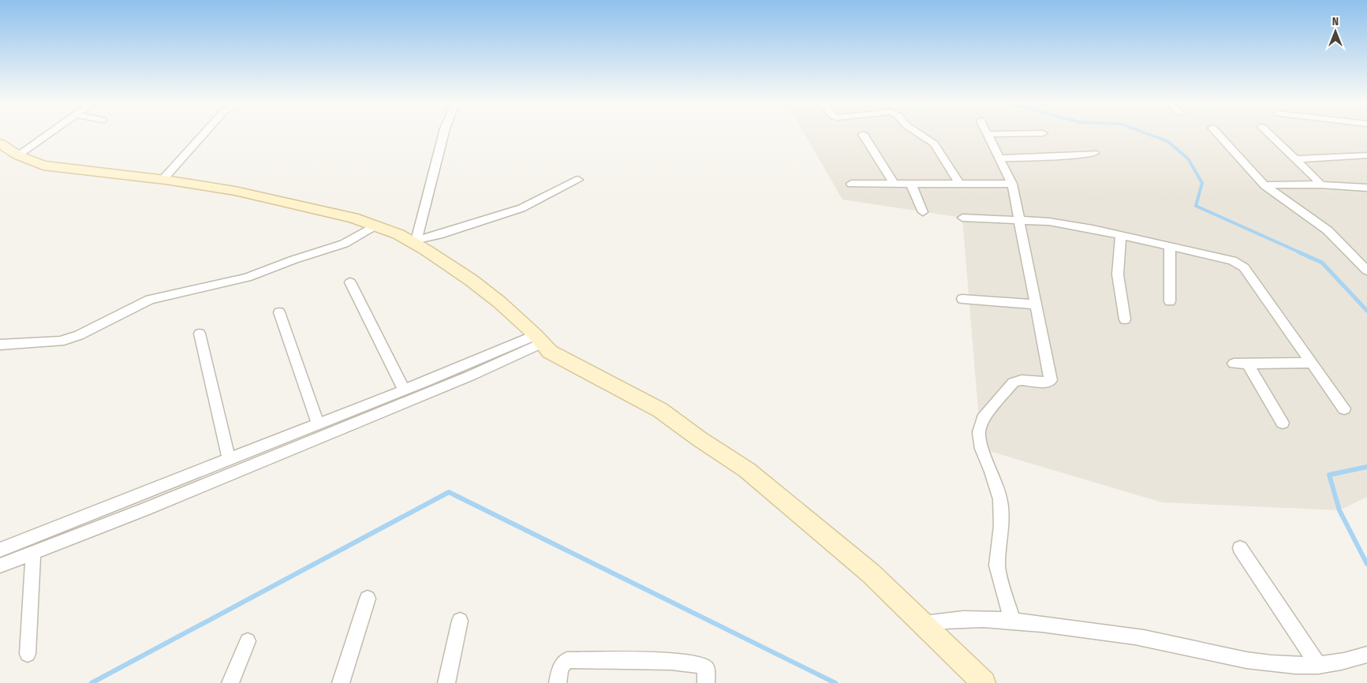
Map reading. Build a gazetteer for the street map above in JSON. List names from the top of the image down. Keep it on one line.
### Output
{"north":"top"}
